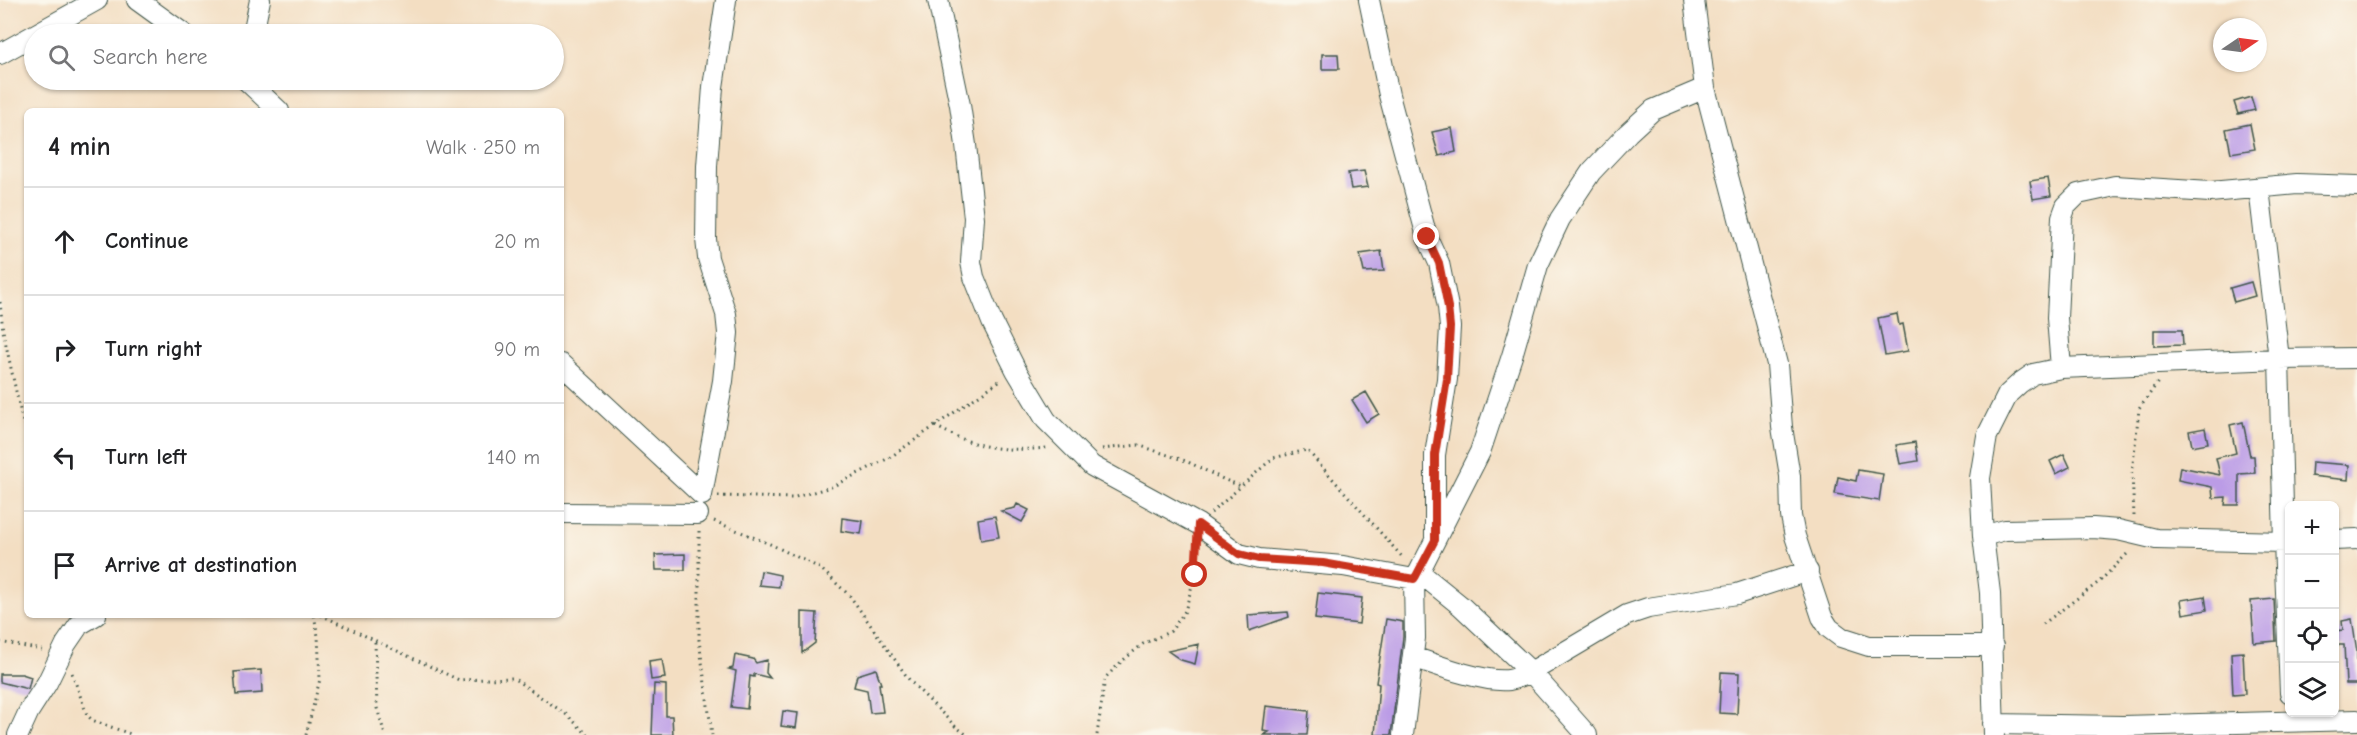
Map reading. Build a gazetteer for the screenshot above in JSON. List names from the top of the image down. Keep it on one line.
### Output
{"north":"right","page":{"search":"Search here","heading":["4 min","Walk · 250 m"],"list":[["Continue","20 m"],["Turn right","90 m"],["Turn left","140 m"],"Arrive at destination"],"map_buttons":["+","−"]}}
